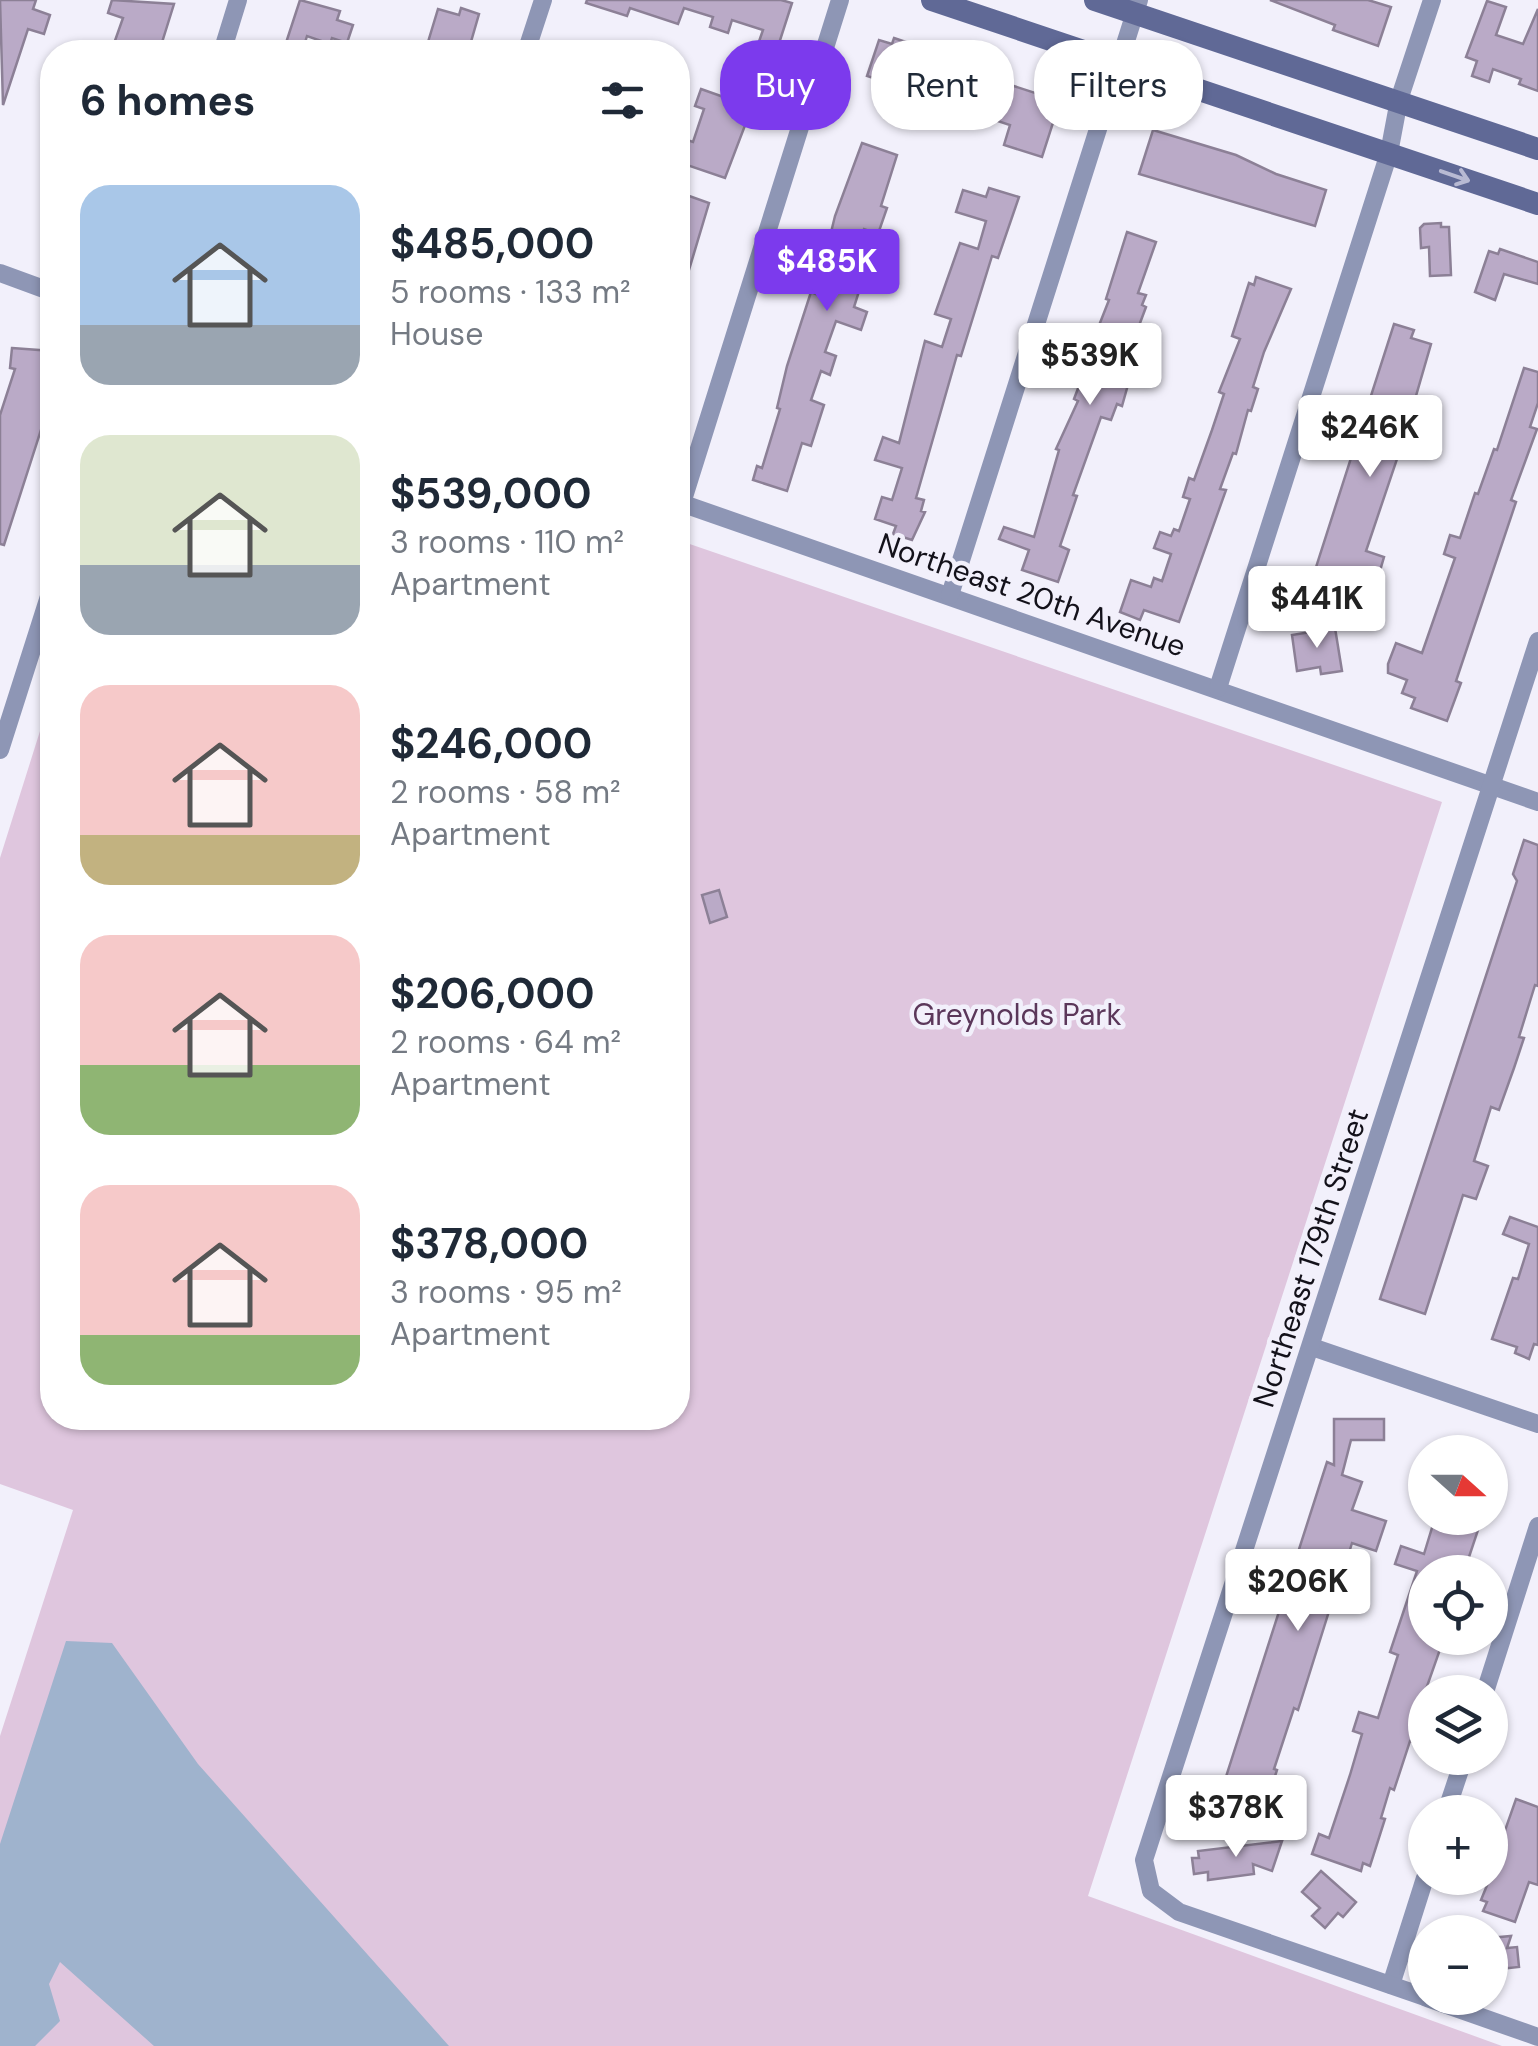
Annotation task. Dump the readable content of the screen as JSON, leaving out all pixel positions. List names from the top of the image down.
{
  "streets": {
    "street": ["Northeast 20th Avenue", "Northeast 179th Street"]
  },
  "crossings": [
    ["Northeast 20th Avenue", "Northeast 179th Street"]
  ],
  "parks": ["Greynolds Park"],
  "north": "right",
  "page": {
    "chip": ["Buy", "Rent", "Filters"],
    "heading": "6 homes",
    "list": [
      {
        "name": "$485,000",
        "note": "5 rooms · 133 m² · House"
      },
      {
        "name": "$539,000",
        "note": "3 rooms · 110 m² · Apartment"
      },
      {
        "name": "$246,000",
        "note": "2 rooms · 58 m² · Apartment"
      },
      {
        "name": "$206,000",
        "note": "2 rooms · 64 m² · Apartment"
      },
      {
        "name": "$378,000",
        "note": "3 rooms · 95 m² · Apartment"
      }
    ],
    "price": [
      "$485K",
      "$539K",
      "$246K",
      "$441K",
      "$206K",
      "$378K"
    ],
    "map_buttons": ["+", "−"]
  }
}
